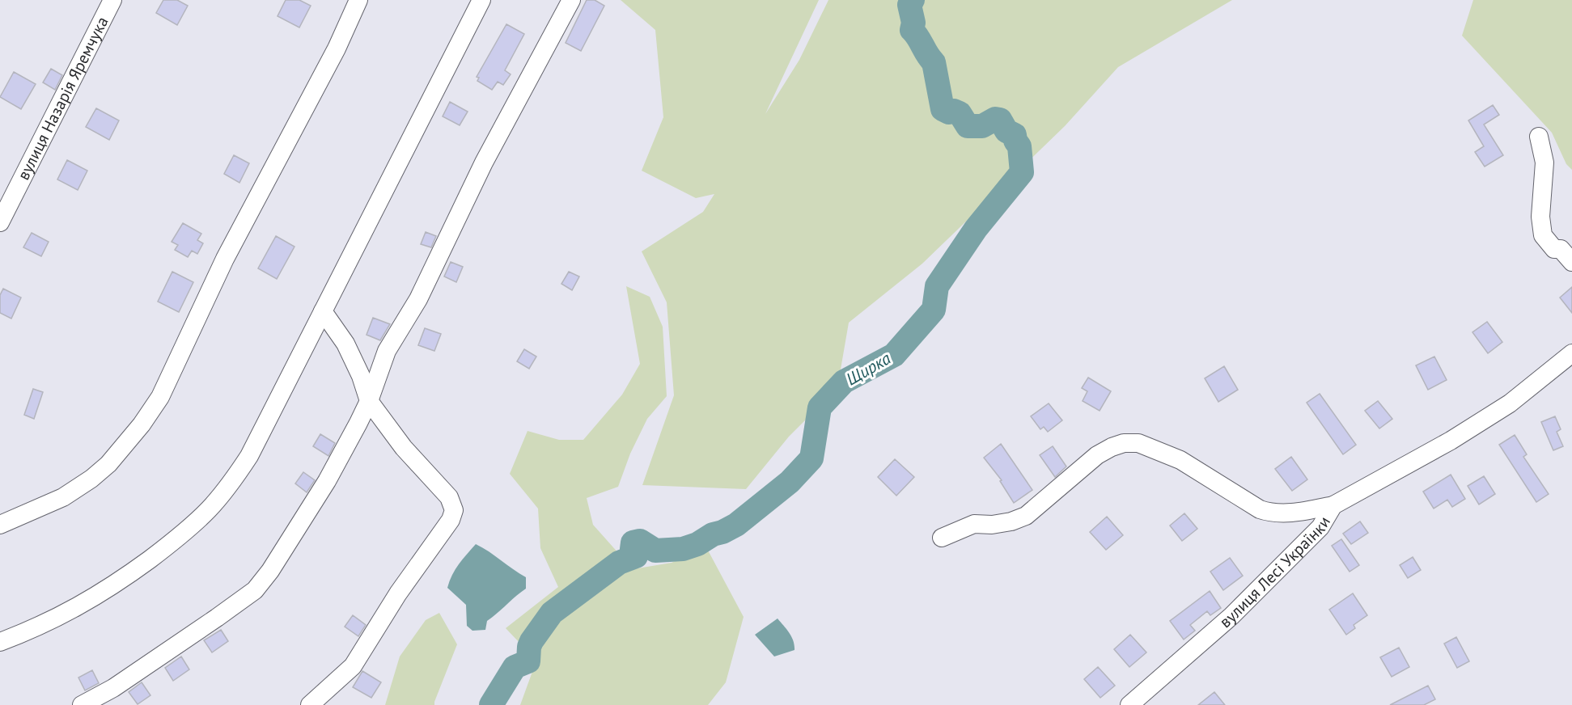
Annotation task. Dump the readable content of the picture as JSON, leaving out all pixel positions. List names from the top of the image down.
{
  "streets": {
    "street": ["вулиця Назарія Яремчука", "вулиця Лесі Українки"]
  },
  "water": ["Щирка"]
}
